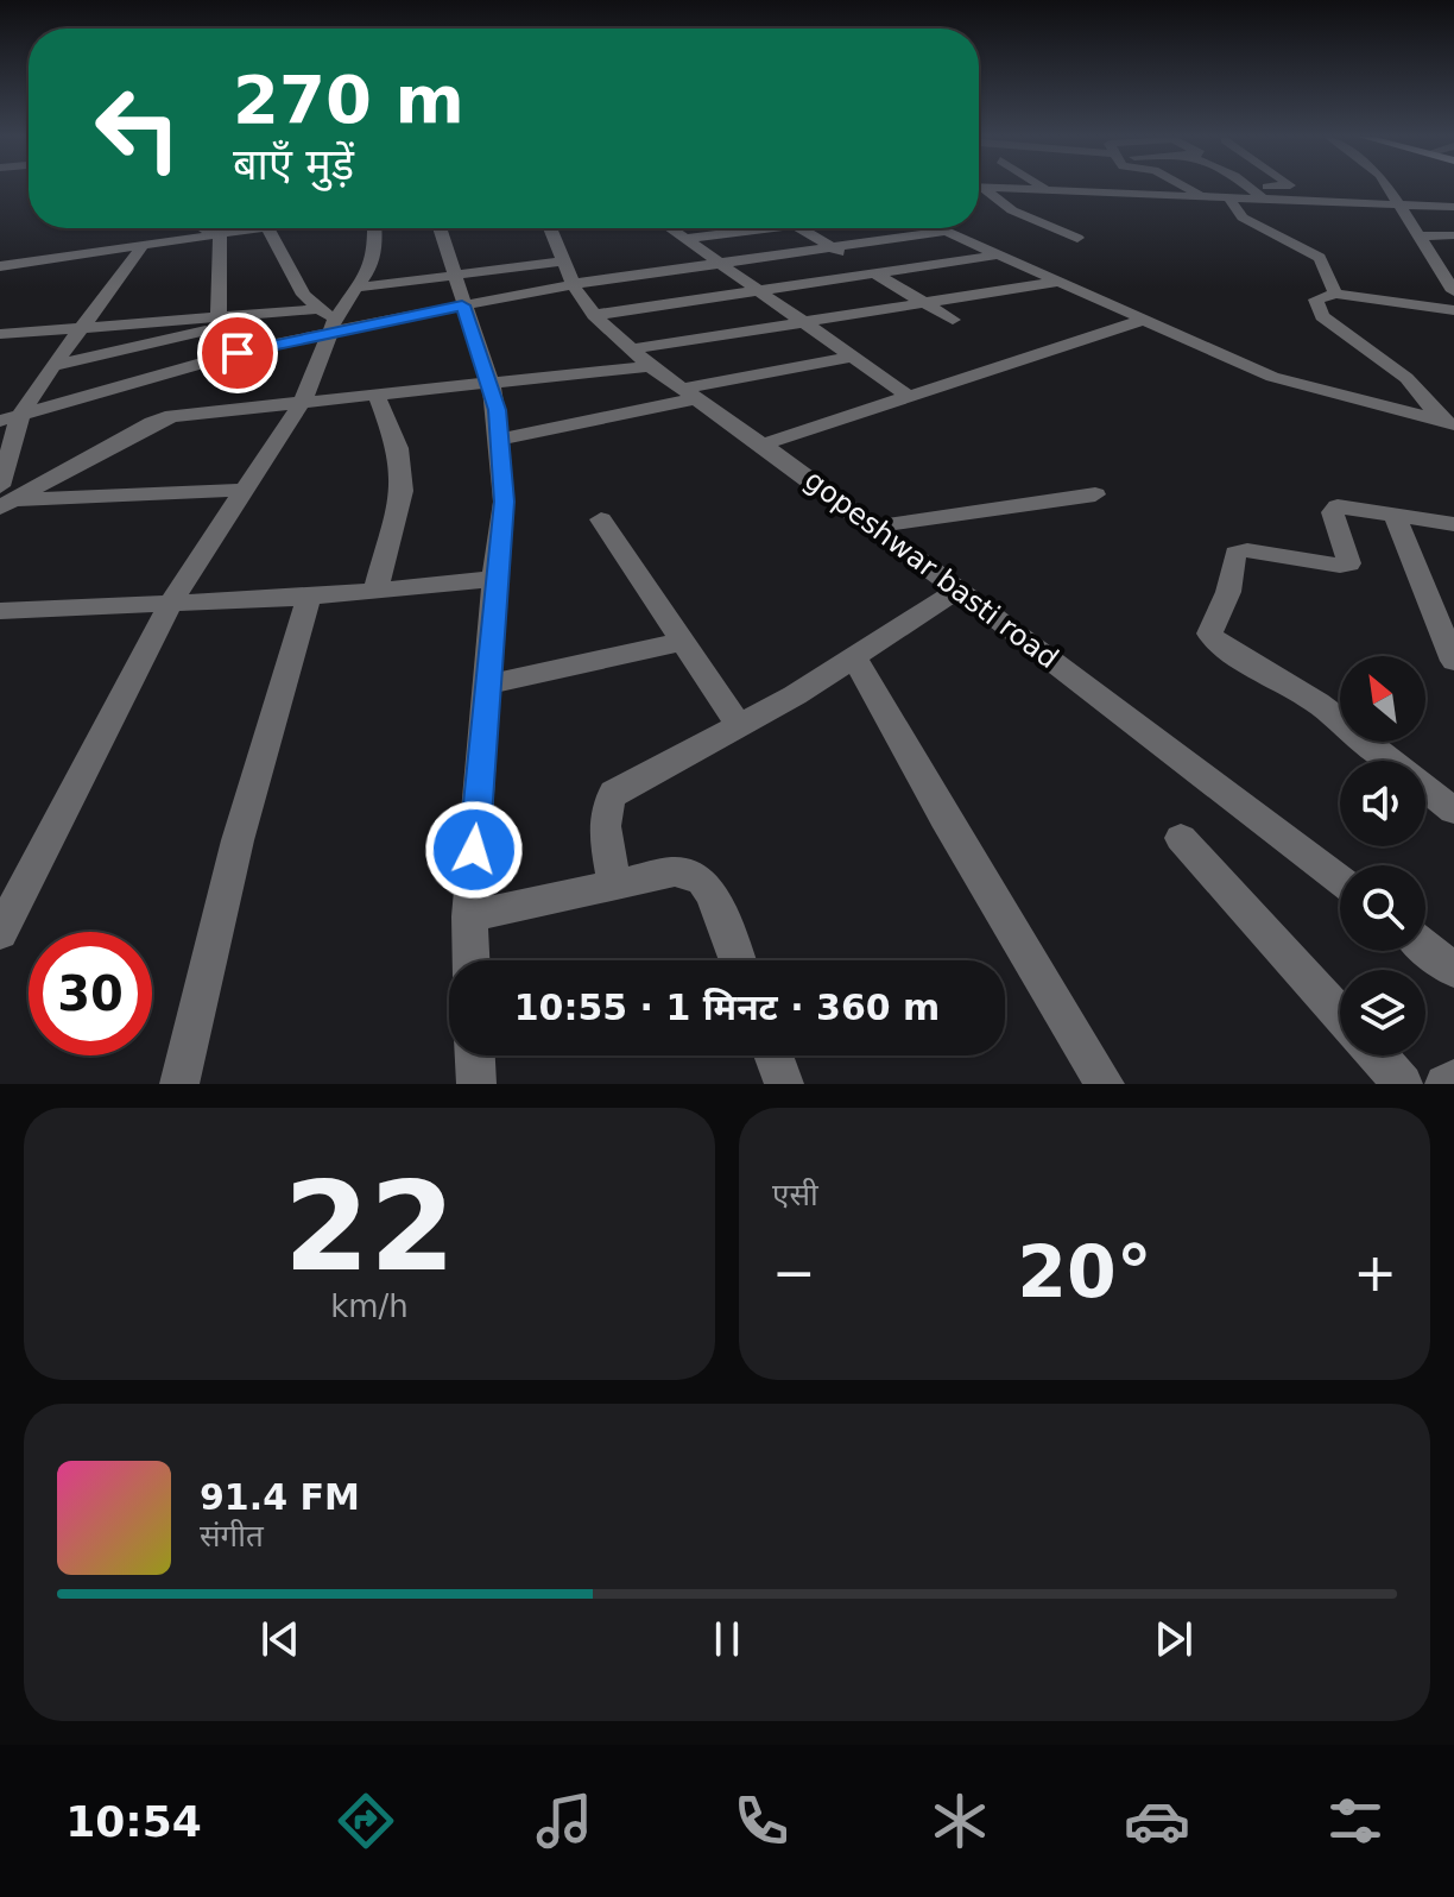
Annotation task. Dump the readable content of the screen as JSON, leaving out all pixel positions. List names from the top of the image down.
{
  "streets": {
    "street": ["gopeshwar basti road"]
  },
  "north": "top left",
  "page": {
    "turn": ["270 m", "बाएँ मुड़ें"],
    "limit": "30",
    "trip": "10:55 · 1 मिनट · 360 m",
    "tile": [
      ["22", "km/h"],
      "एसी"
    ],
    "heat": ["−", "20°", "+"],
    "song": ["91.4 FM", "संगीत"],
    "tabs": "10:54"
  }
}
